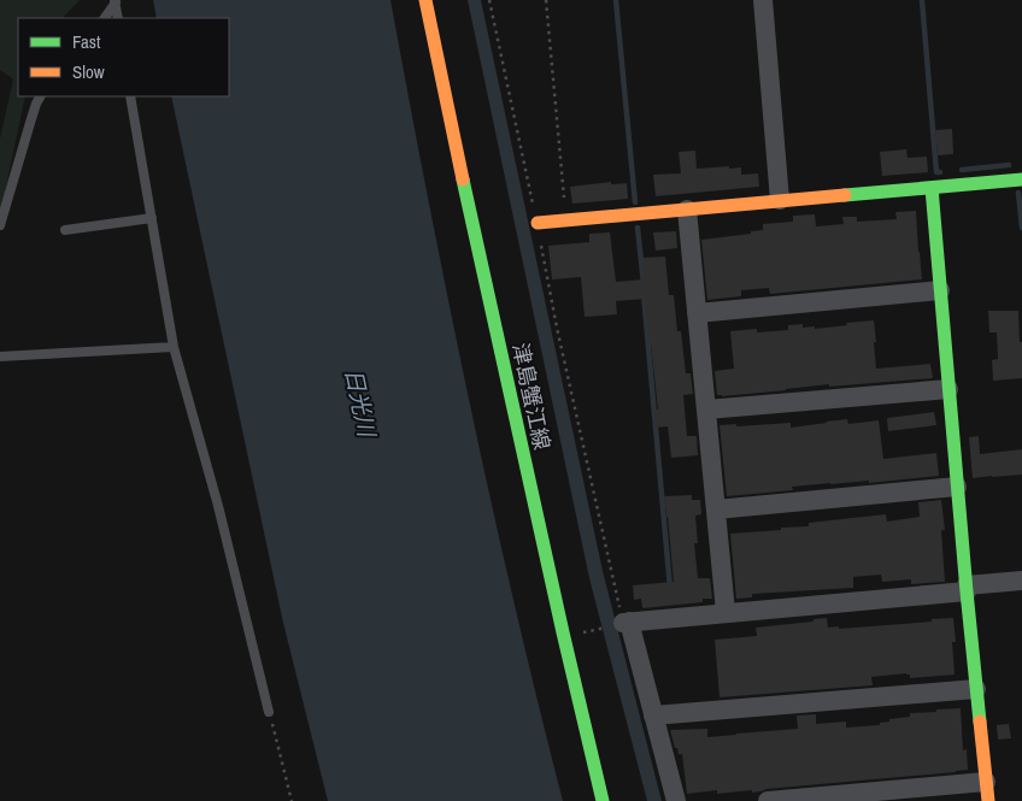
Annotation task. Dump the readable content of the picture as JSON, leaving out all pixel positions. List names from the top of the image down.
{
  "streets": {
    "street": ["津島蟹江線"]
  },
  "water": ["日光川"],
  "legend": ["Fast", "Slow"]
}
